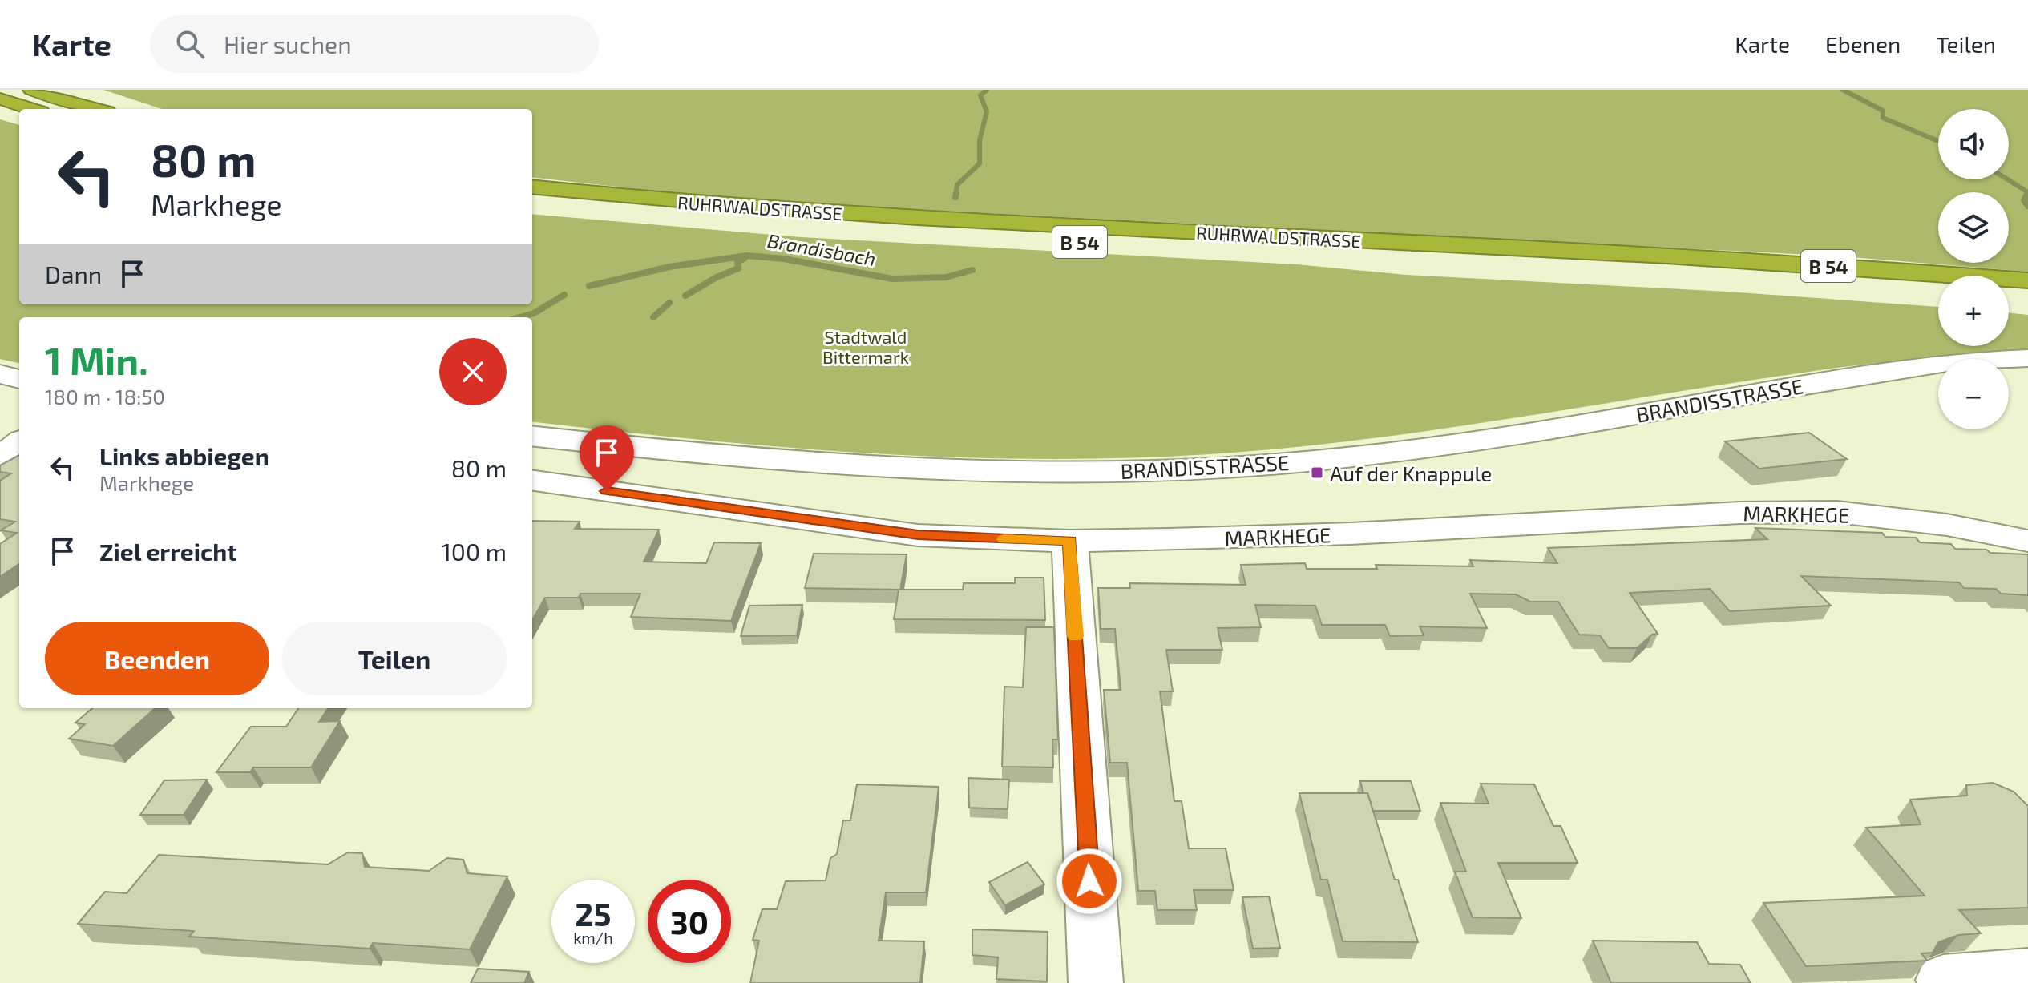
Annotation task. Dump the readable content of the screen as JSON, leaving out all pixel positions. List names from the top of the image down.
{
  "streets": {
    "highway": ["RUHRWALDSTRASSE", "B 54"],
    "street": ["BRANDISSTRASSE", "MARKHEGE"]
  },
  "water": ["Brandisbach"],
  "parks": ["Stadtwald Bittermark"],
  "places": {
    "transit": ["Auf der Knappule"]
  },
  "page": {
    "header": "Karte",
    "search": "Hier suchen",
    "nav": ["Karte", "Ebenen", "Teilen"],
    "map_buttons": ["+", "−"],
    "turn": ["80 m", "Markhege"],
    "then": "Dann",
    "heading": ["1 Min.", "180 m · 18:50"],
    "list": [
      {
        "name": "Links abbiegen",
        "note": "Markhege",
        "value": "80 m"
      },
      {
        "name": "Ziel erreicht",
        "value": "100 m"
      }
    ],
    "buttons": ["Beenden", "Teilen"],
    "speed": "25 km/h",
    "limit": "30"
  }
}
